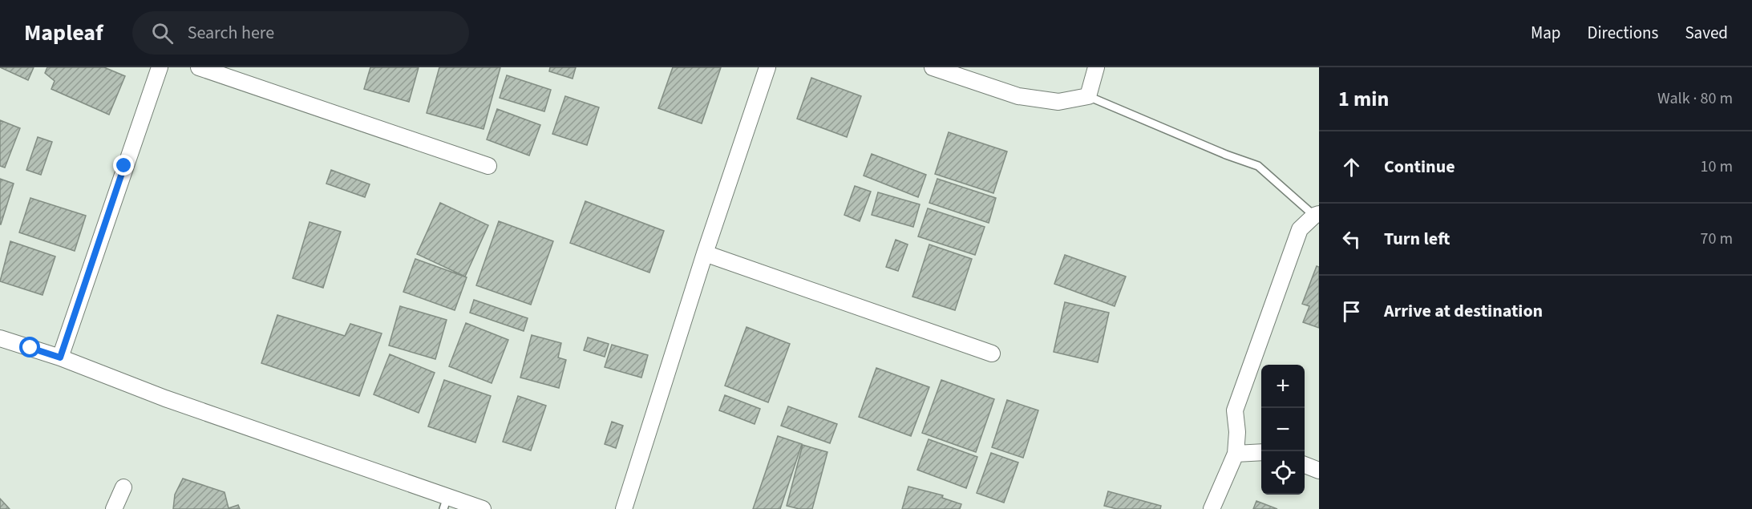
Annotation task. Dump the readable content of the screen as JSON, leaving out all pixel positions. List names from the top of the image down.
{
  "page": {
    "header": "Mapleaf",
    "search": "Search here",
    "nav": ["Map", "Directions", "Saved"],
    "heading": ["1 min", "Walk · 80 m"],
    "list": [
      ["Continue", "10 m"],
      ["Turn left", "70 m"],
      "Arrive at destination"
    ],
    "map_buttons": ["+", "−"]
  }
}
